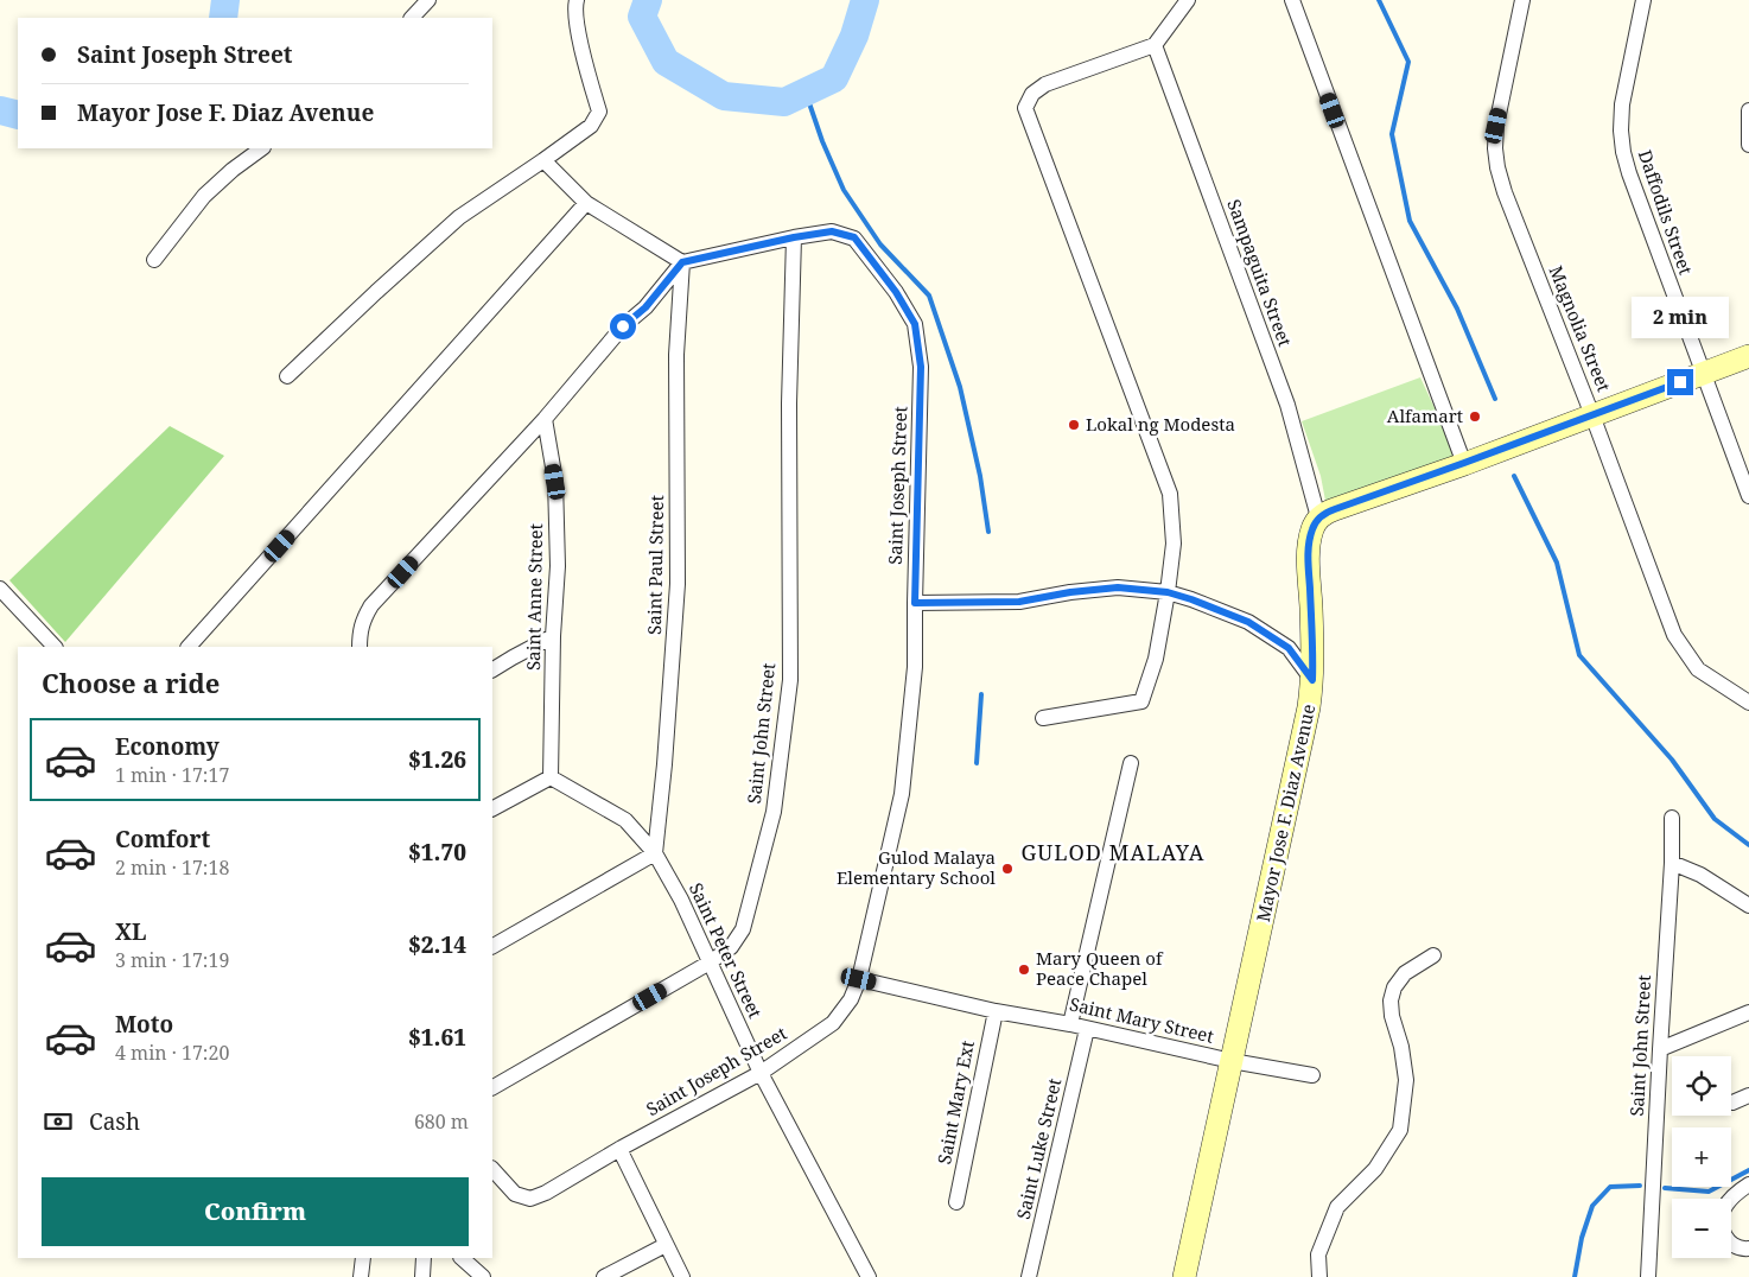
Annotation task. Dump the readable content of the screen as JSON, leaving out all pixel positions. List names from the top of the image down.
{
  "streets": {
    "main road": ["Mayor Jose F. Diaz Avenue"],
    "street": [
      "Daffodils Street",
      "Sampaguita Street",
      "Magnolia Street",
      "Saint Joseph Street",
      "Saint Paul Street",
      "Saint Anne Street",
      "Saint John Street",
      "Saint Peter Street",
      "Saint Mary Street",
      "Saint Mary Ext",
      "Saint Luke Street"
    ]
  },
  "crossings": [
    ["Sampaguita Street", "Mayor Jose F. Diaz Avenue"],
    ["Saint Joseph Street", "Saint Paul Street"],
    ["Saint Joseph Street", "Saint John Street"],
    ["Saint Joseph Street", "Saint Peter Street"],
    ["Saint Joseph Street", "Saint Mary Street"],
    ["Saint Paul Street", "Saint Peter Street"],
    ["Saint Anne Street", "Saint Peter Street"],
    ["Saint John Street", "Saint Peter Street"],
    ["Mayor Jose F. Diaz Avenue", "Saint Mary Street"],
    ["Saint Mary Street", "Saint Mary Ext"],
    ["Saint Mary Street", "Saint Luke Street"]
  ],
  "districts": ["GULOD MALAYA"],
  "places": [
    "Alfamart",
    "Lokal ng Modesta",
    "Gulod Malaya Elementary School",
    "Mary Queen of Peace Chapel"
  ],
  "page": {
    "banner": ["Saint Joseph Street", "Mayor Jose F. Diaz Avenue"],
    "bubble": "2 min",
    "heading": "Choose a ride",
    "list": [
      {
        "name": "Economy",
        "note": "1 min · 17:17",
        "value": "$1.26"
      },
      {
        "name": "Comfort",
        "note": "2 min · 17:18",
        "value": "$1.70"
      },
      {
        "name": "XL",
        "note": "3 min · 17:19",
        "value": "$2.14"
      },
      {
        "name": "Moto",
        "note": "4 min · 17:20",
        "value": "$1.61"
      }
    ],
    "map_buttons": ["+", "−"],
    "pay": ["Cash", "680 m"],
    "buttons": "Confirm"
  }
}
